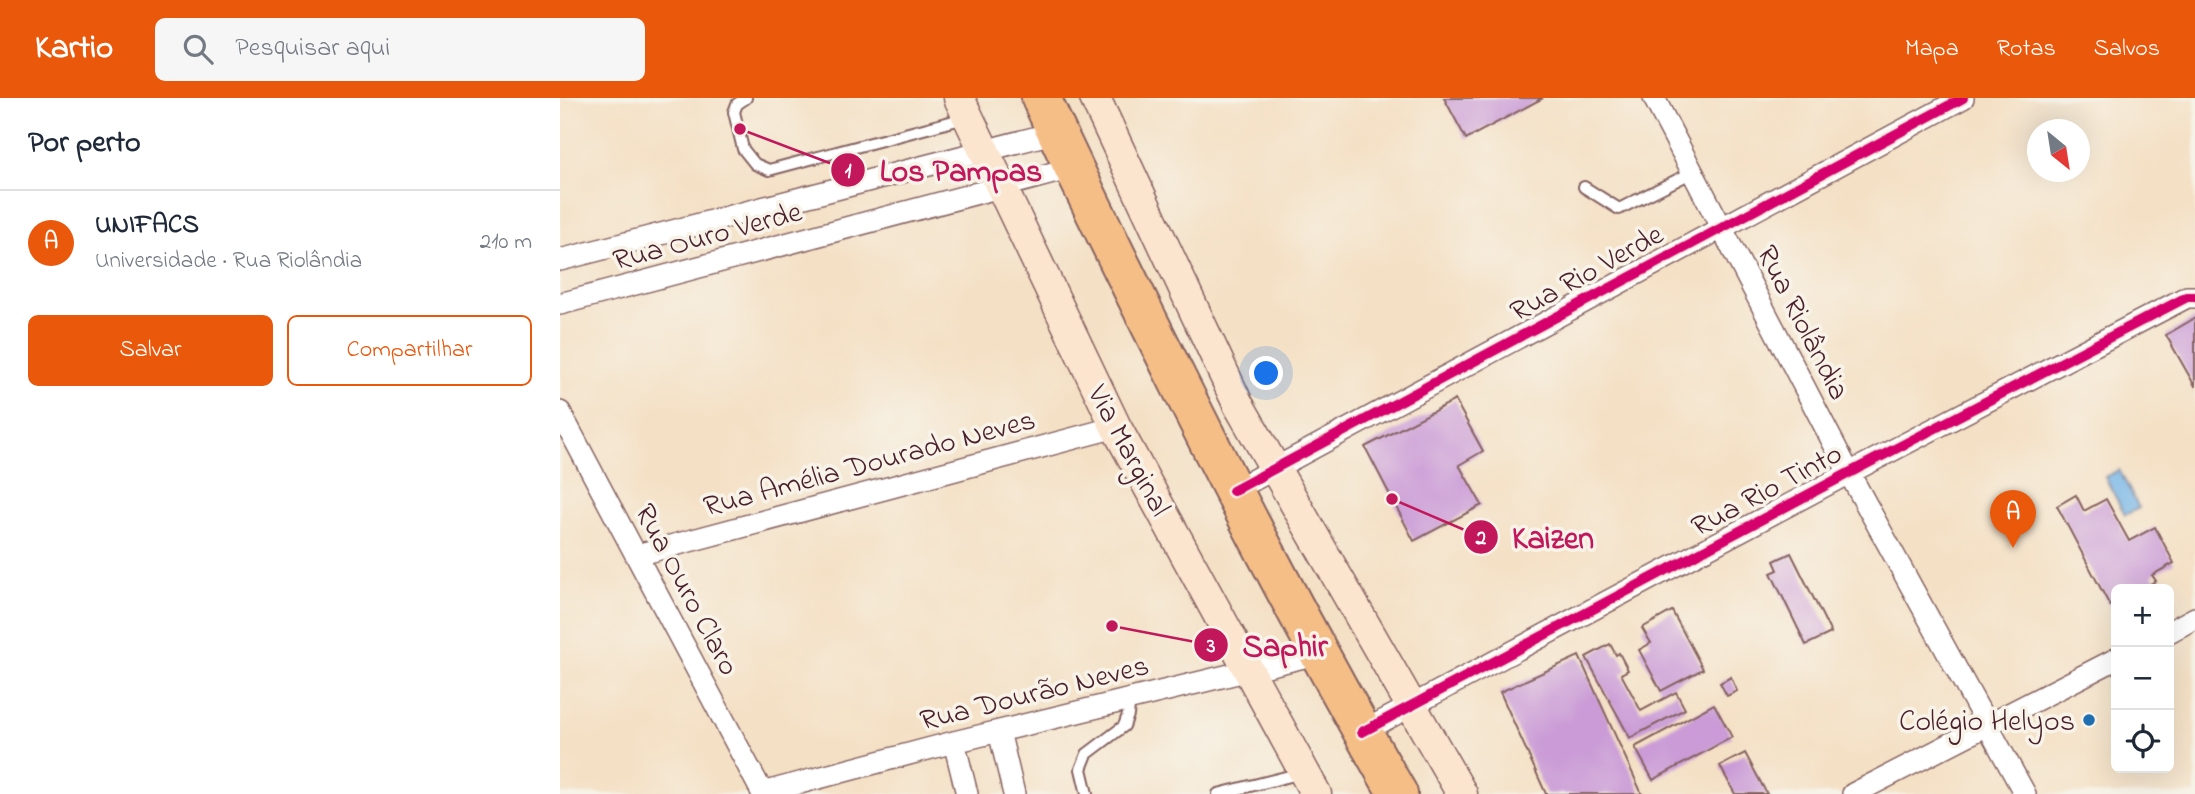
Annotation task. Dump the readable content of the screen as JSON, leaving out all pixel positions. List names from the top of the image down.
{
  "streets": {
    "street": [
      "Rua Ouro Verde",
      "Rua Rio Verde",
      "Rua Riolândia",
      "Via Marginal",
      "Rua Amélia Dourado Neves",
      "Rua Rio Tinto",
      "Rua Ouro Claro",
      "Rua Dourão Neves"
    ]
  },
  "crossings": [
    ["Rua Ouro Verde", "Via Marginal"],
    ["Rua Rio Verde", "Rua Riolândia"],
    ["Rua Riolândia", "Rua Rio Tinto"],
    ["Via Marginal", "Rua Amélia Dourado Neves"],
    ["Via Marginal", "Rua Dourão Neves"],
    ["Rua Amélia Dourado Neves", "Rua Ouro Claro"],
    ["Rua Ouro Claro", "Rua Dourão Neves"]
  ],
  "places": [
    "Los Pampas",
    "Kaizen",
    "Saphir",
    "Colégio Helyos"
  ],
  "north": "bottom right",
  "page": {
    "header": "Kartio",
    "search": "Pesquisar aqui",
    "nav": ["Mapa", "Rotas", "Salvos"],
    "heading": "Por perto",
    "list": [
      {
        "mark": "A",
        "name": "UNIFACS",
        "note": "Universidade · Rua Riolândia",
        "value": "210 m"
      }
    ],
    "buttons": ["Salvar", "Compartilhar"],
    "pins": "A",
    "map_buttons": ["+", "−"]
  }
}
